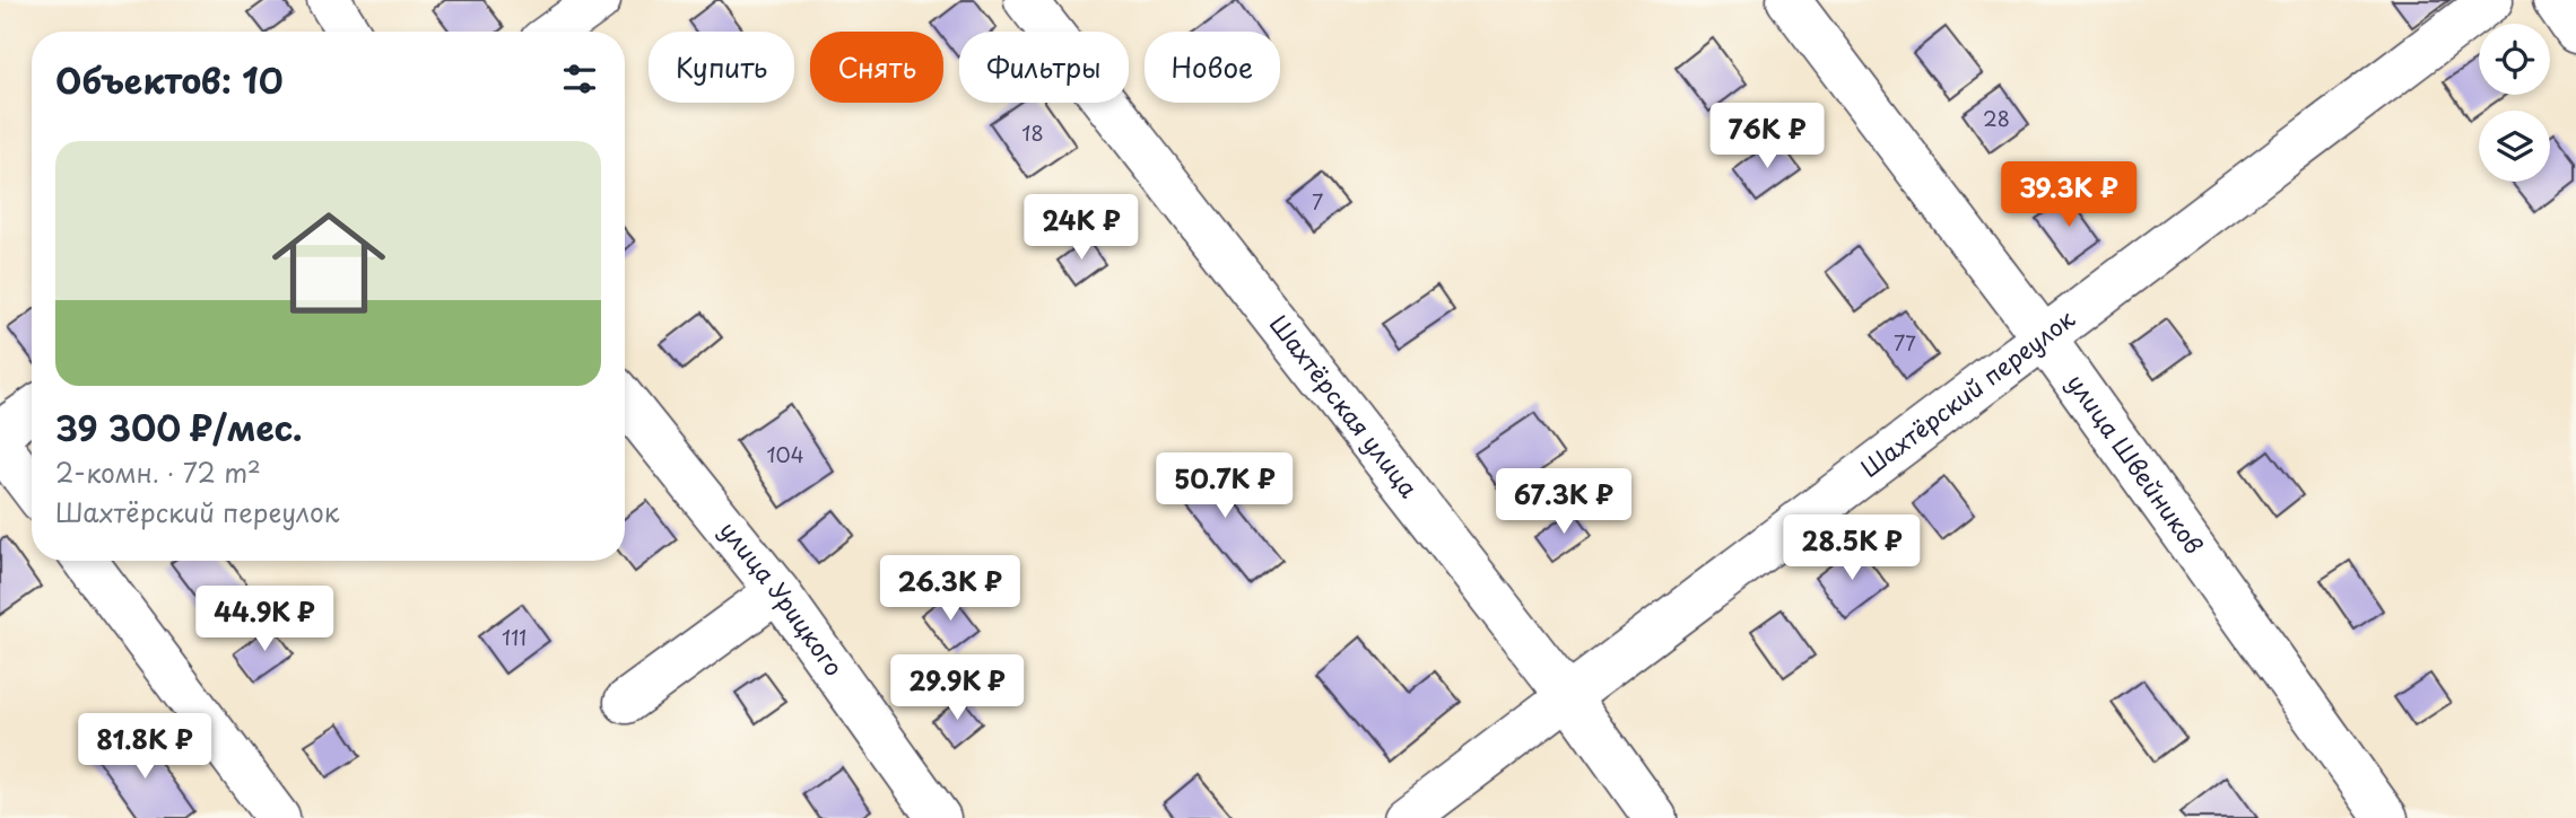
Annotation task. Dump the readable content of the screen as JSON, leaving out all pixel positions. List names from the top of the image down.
{
  "streets": {
    "street": [
      "Шахтёрский переулок",
      "Шахтёрская улица",
      "улица Швейников",
      "улица Урицкого"
    ]
  },
  "crossings": [
    ["Шахтёрский переулок", "Шахтёрская улица"],
    ["Шахтёрский переулок", "улица Швейников"]
  ],
  "house_numbers": [
    "28",
    "18",
    "7",
    "77",
    "104",
    "111"
  ],
  "page": {
    "chip": [
      "Купить",
      "Снять",
      "Фильтры",
      "Новое"
    ],
    "heading": "Объектов: 10",
    "price": [
      "76K ₽",
      "39.3K ₽",
      "24K ₽",
      "50.7K ₽",
      "67.3K ₽",
      "28.5K ₽",
      "26.3K ₽",
      "44.9K ₽",
      "29.9K ₽",
      "81.8K ₽"
    ],
    "list": [
      {
        "name": "39 300 ₽/мес.",
        "note": "2-комн. · 72 m² · Шахтёрский переулок"
      }
    ]
  }
}
